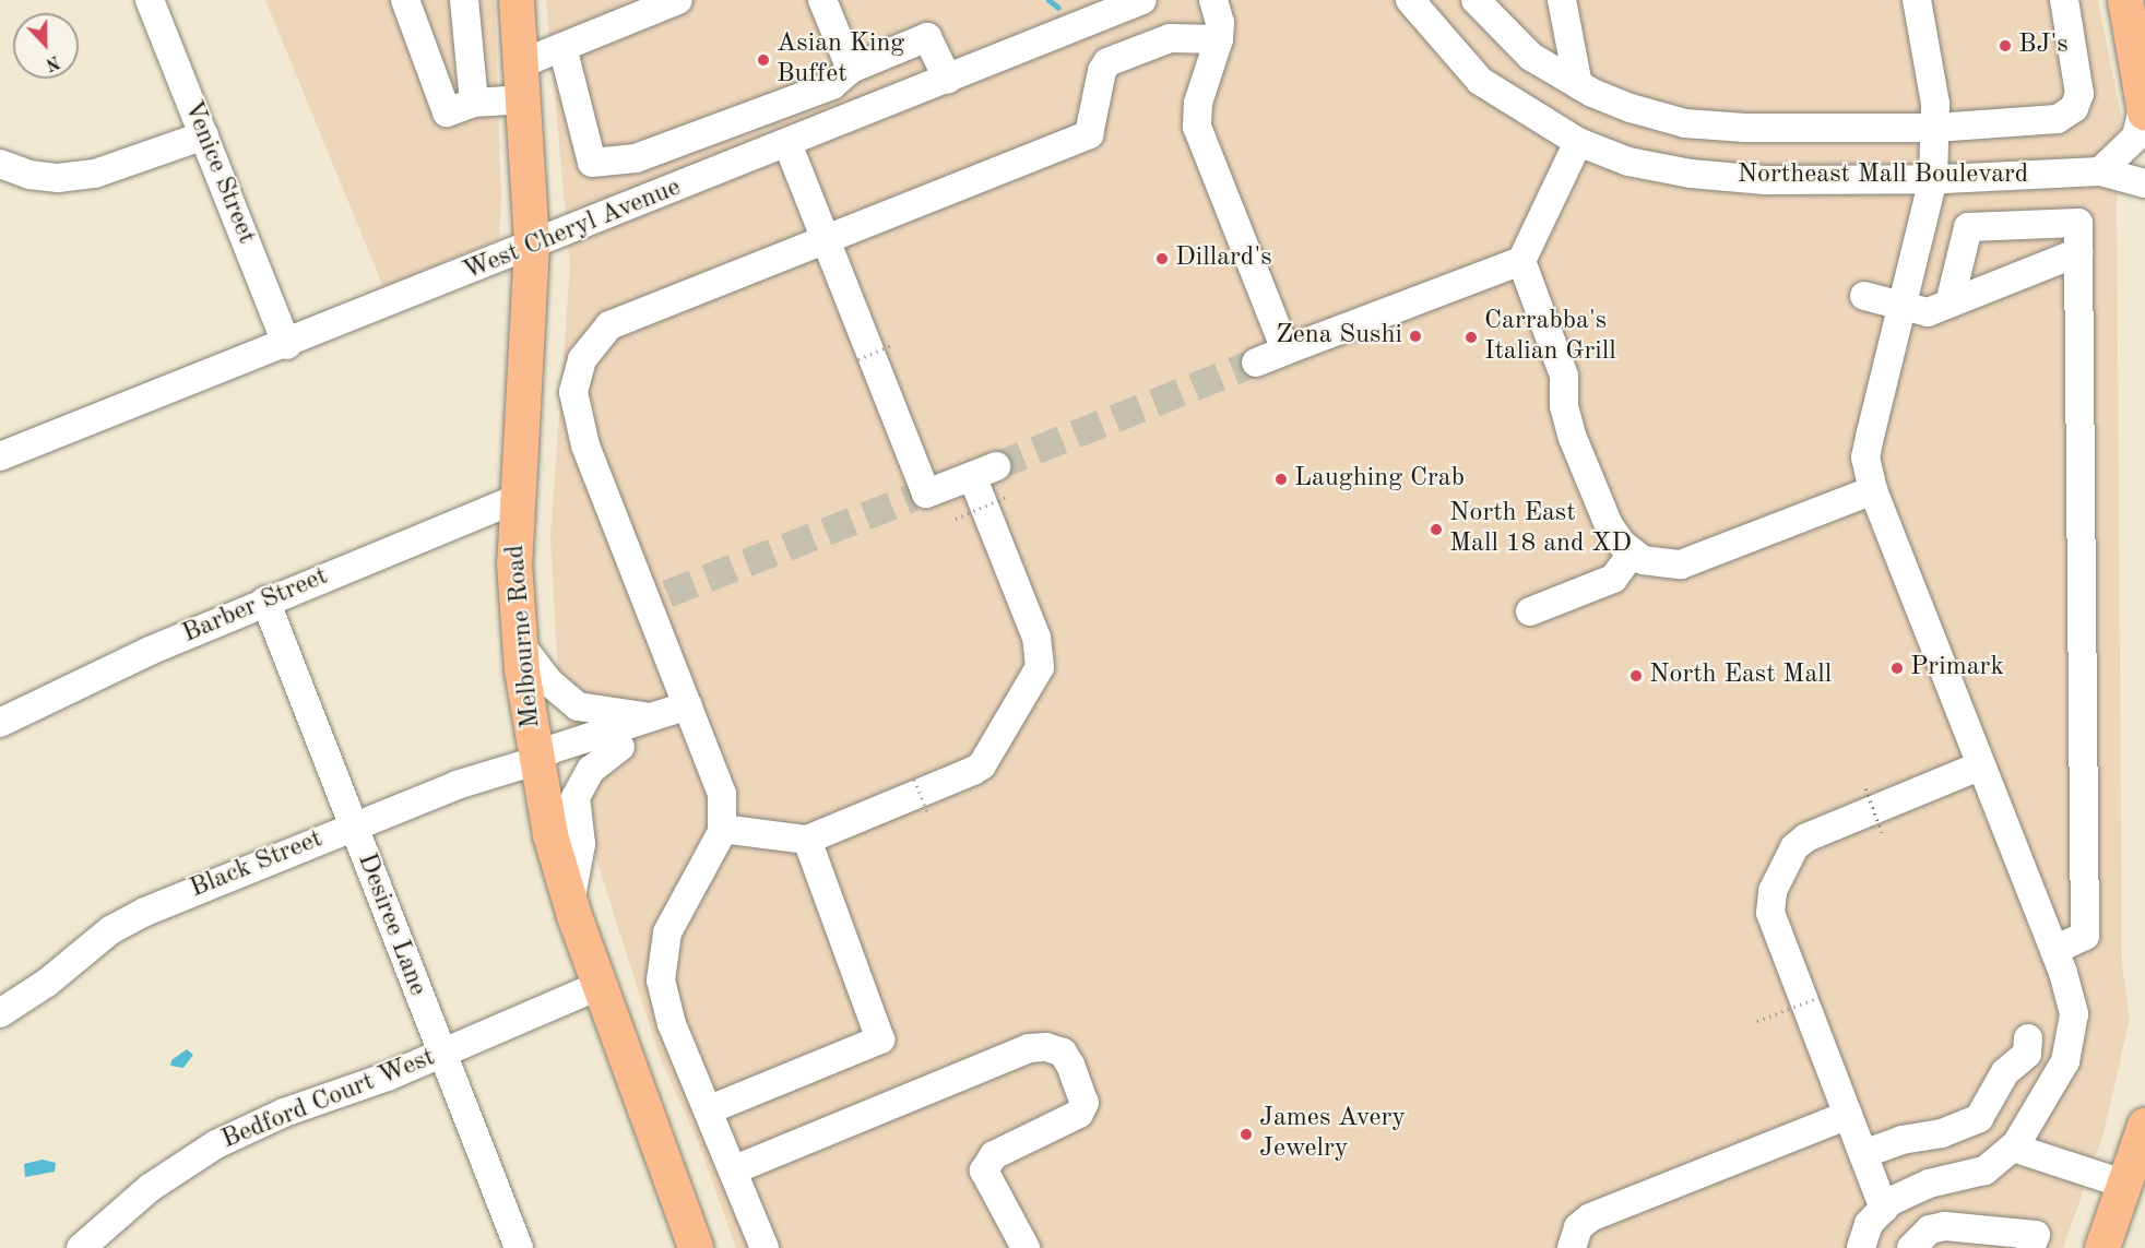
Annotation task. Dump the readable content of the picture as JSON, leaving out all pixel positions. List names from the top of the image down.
{
  "streets": {
    "main road": ["Melbourne Road"],
    "street": [
      "Venice Street",
      "Northeast Mall Boulevard",
      "West Cheryl Avenue",
      "Barber Street",
      "Black Street",
      "Desiree Lane",
      "Bedford Court West"
    ]
  },
  "crossings": [
    ["Venice Street", "West Cheryl Avenue"],
    ["West Cheryl Avenue", "Melbourne Road"],
    ["Barber Street", "Melbourne Road"],
    ["Barber Street", "Desiree Lane"],
    ["Melbourne Road", "Black Street"],
    ["Melbourne Road", "Bedford Court West"],
    ["Black Street", "Desiree Lane"],
    ["Desiree Lane", "Bedford Court West"]
  ],
  "places": [
    "BJ's",
    "Asian King Buffet",
    "Dillard's",
    "Zena Sushi",
    "Carrabba's Italian Grill",
    "Laughing Crab",
    "North East Mall 18 and XD",
    "Primark",
    "North East Mall",
    "James Avery Jewelry"
  ],
  "north": "bottom"
}
